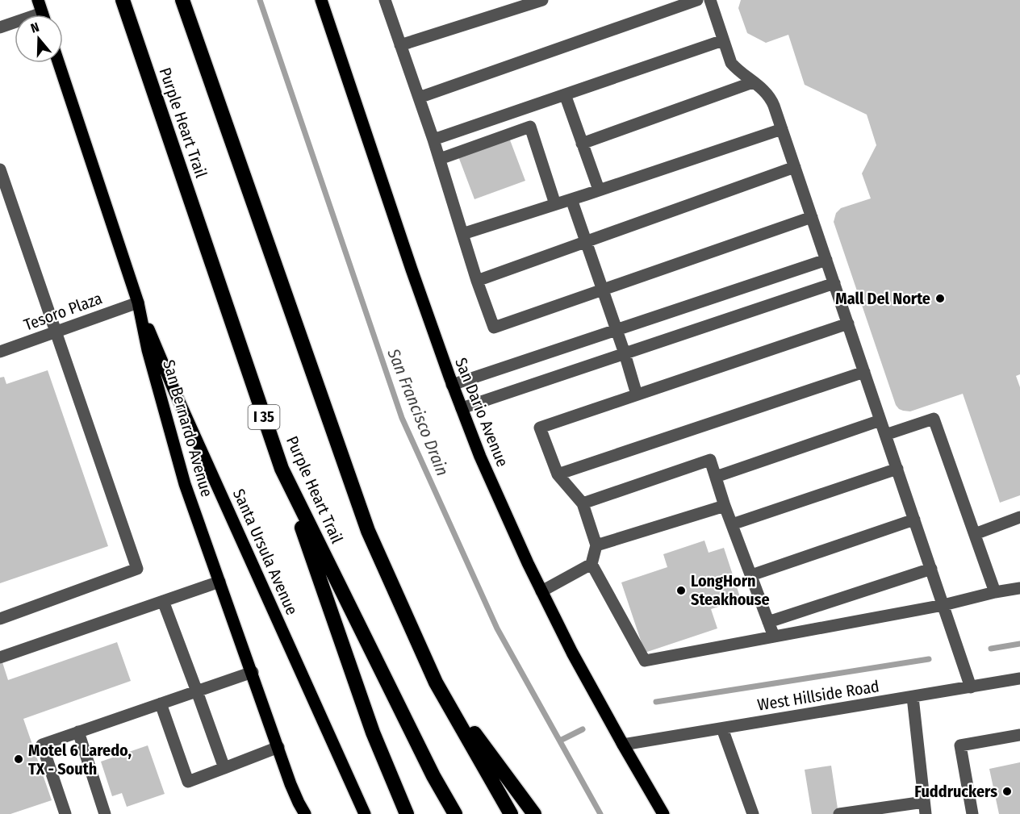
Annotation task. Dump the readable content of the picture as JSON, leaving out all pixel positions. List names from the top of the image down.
{
  "streets": {
    "highway": ["Purple Heart Trail", "I 35"],
    "main road": ["San Dario Avenue", "San Bernardo Avenue", "Santa Ursula Avenue"],
    "street": ["Tesoro Plaza", "West Hillside Road"]
  },
  "crossings": [
    ["Tesoro Plaza", "San Bernardo Avenue"],
    ["Tesoro Plaza", "Santa Ursula Avenue"],
    ["San Dario Avenue", "West Hillside Road"],
    ["San Bernardo Avenue", "Santa Ursula Avenue"]
  ],
  "water": ["San Francisco Drain"],
  "places": [
    "Mall Del Norte",
    "LongHorn Steakhouse",
    "Motel 6 Laredo, TX - South",
    "Fuddruckers"
  ],
  "north": "top"
}
